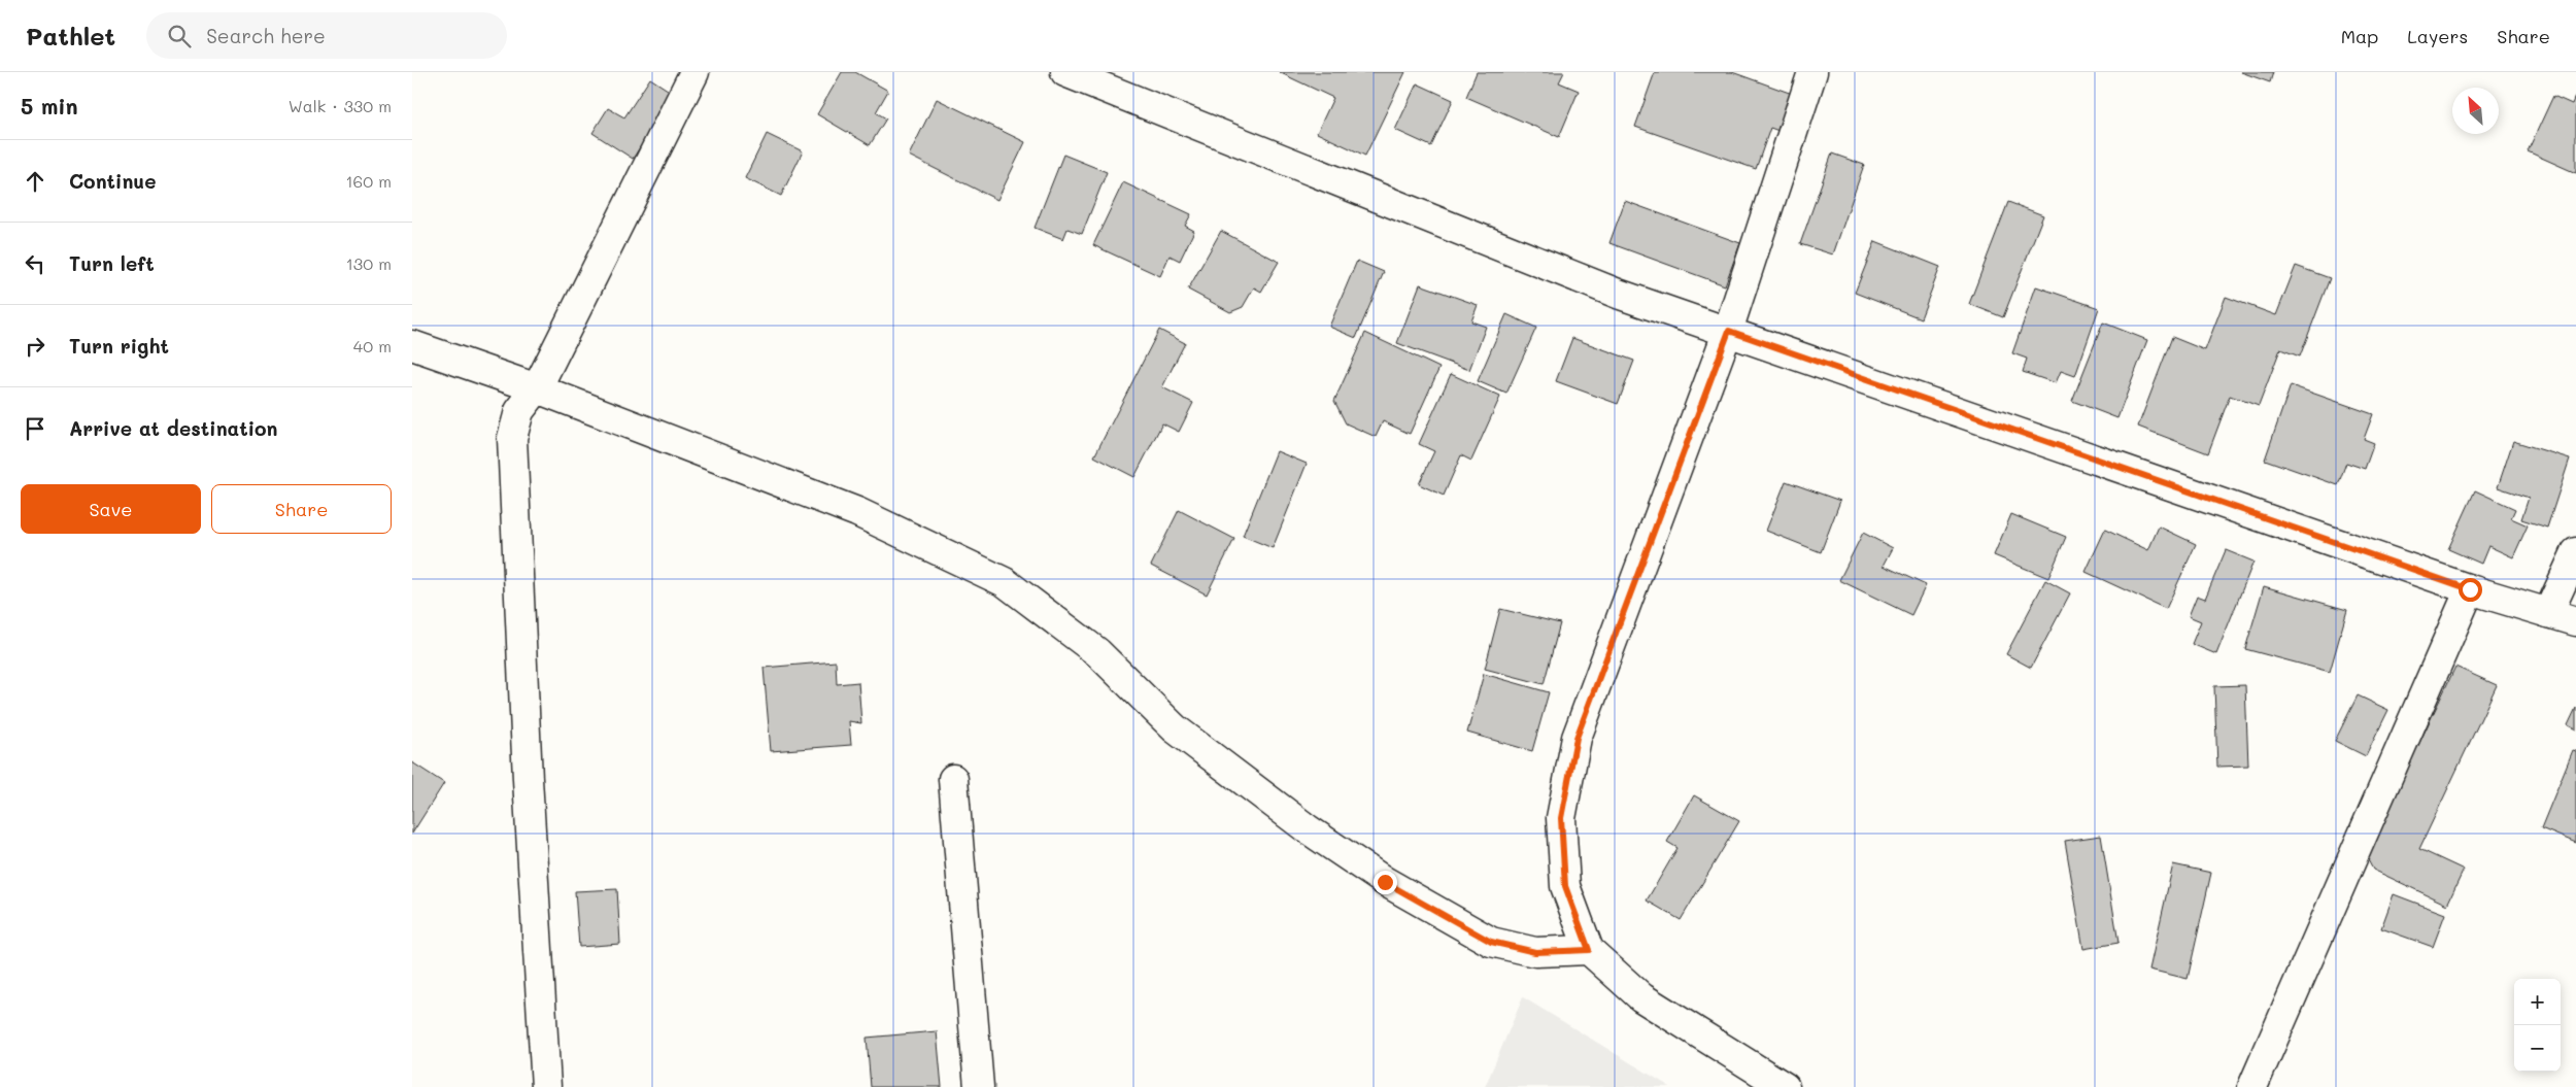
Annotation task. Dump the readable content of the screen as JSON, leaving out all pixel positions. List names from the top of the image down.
{
  "north": "top left",
  "page": {
    "header": "Pathlet",
    "search": "Search here",
    "nav": ["Map", "Layers", "Share"],
    "heading": ["5 min", "Walk · 330 m"],
    "list": [
      ["Continue", "160 m"],
      ["Turn left", "130 m"],
      ["Turn right", "40 m"],
      "Arrive at destination"
    ],
    "buttons": ["Save", "Share"],
    "map_buttons": ["+", "−"]
  }
}
